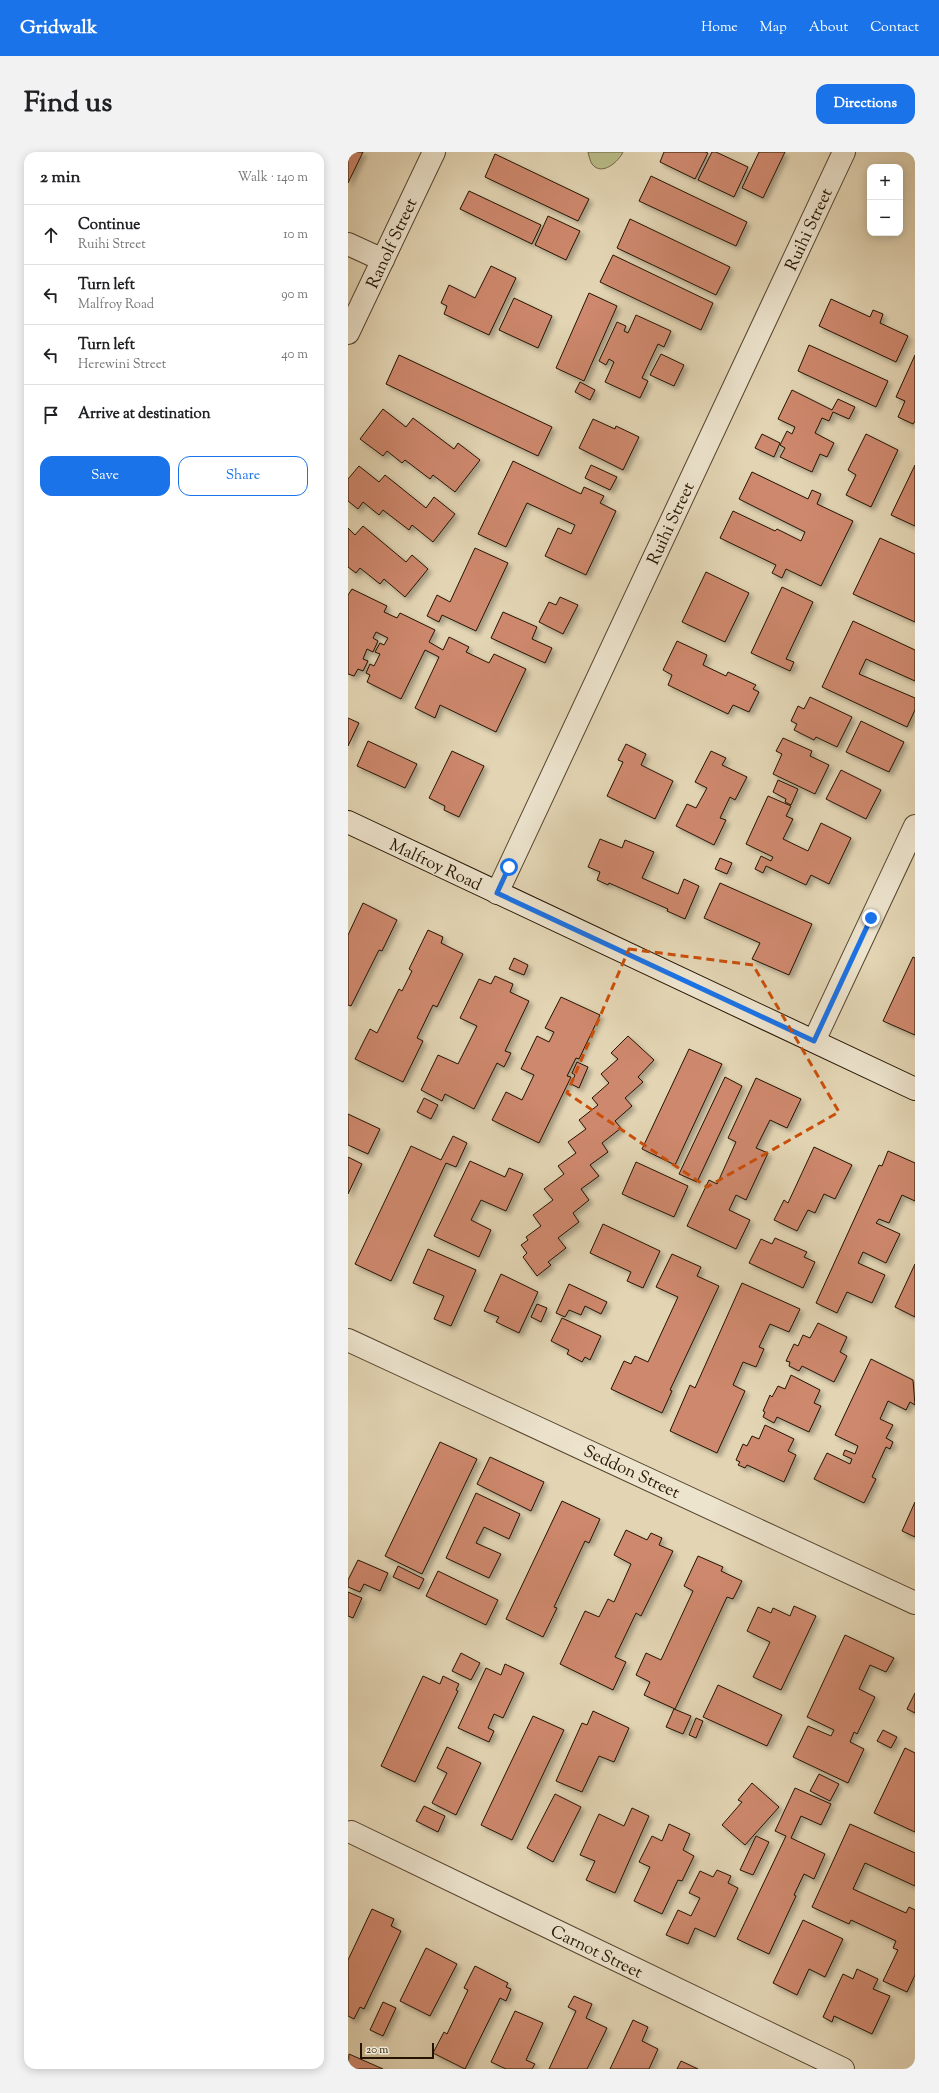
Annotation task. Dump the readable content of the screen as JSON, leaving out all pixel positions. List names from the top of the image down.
{
  "streets": {
    "street": [
      "Ruihi Street",
      "Ranolf Street",
      "Malfroy Road",
      "Seddon Street",
      "Carnot Street"
    ]
  },
  "crossings": [
    ["Ruihi Street", "Malfroy Road"]
  ],
  "scale_bar": "20 m",
  "page": {
    "header": "Gridwalk",
    "nav": [
      "Home",
      "Map",
      "About",
      "Contact"
    ],
    "title": "Find us",
    "buttons": [
      "Directions",
      ["Save", "Share"]
    ],
    "heading": ["2 min", "Walk · 140 m"],
    "map_buttons": ["+", "−"],
    "list": [
      ["Continue", "Ruihi Street", "10 m"],
      ["Turn left", "Malfroy Road", "90 m"],
      ["Turn left", "Herewini Street", "40 m"],
      "Arrive at destination"
    ],
    "scale": "20 m"
  }
}
